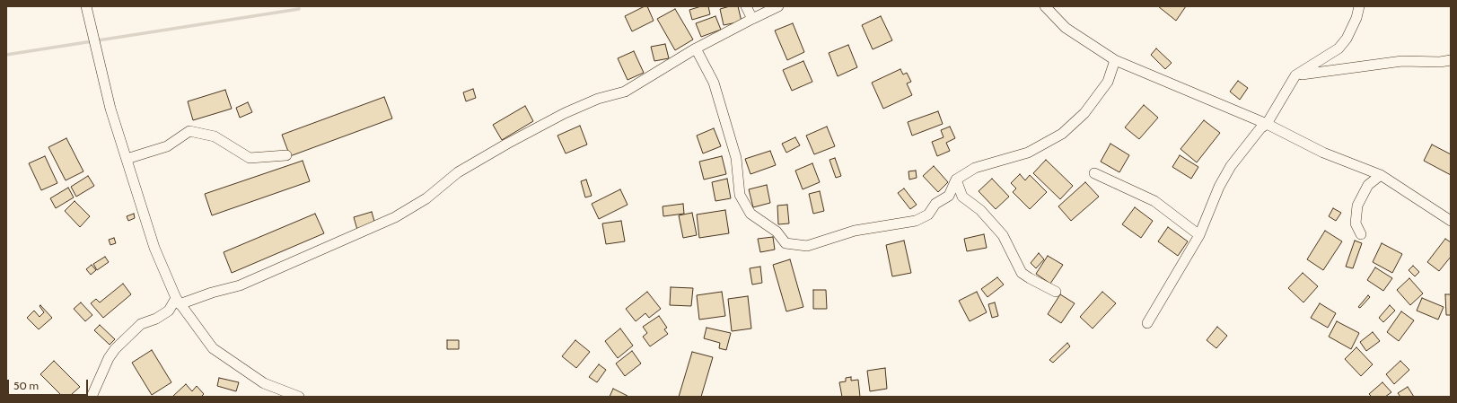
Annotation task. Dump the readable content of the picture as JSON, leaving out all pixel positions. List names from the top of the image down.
{
  "scale_bar": "50 m"
}
